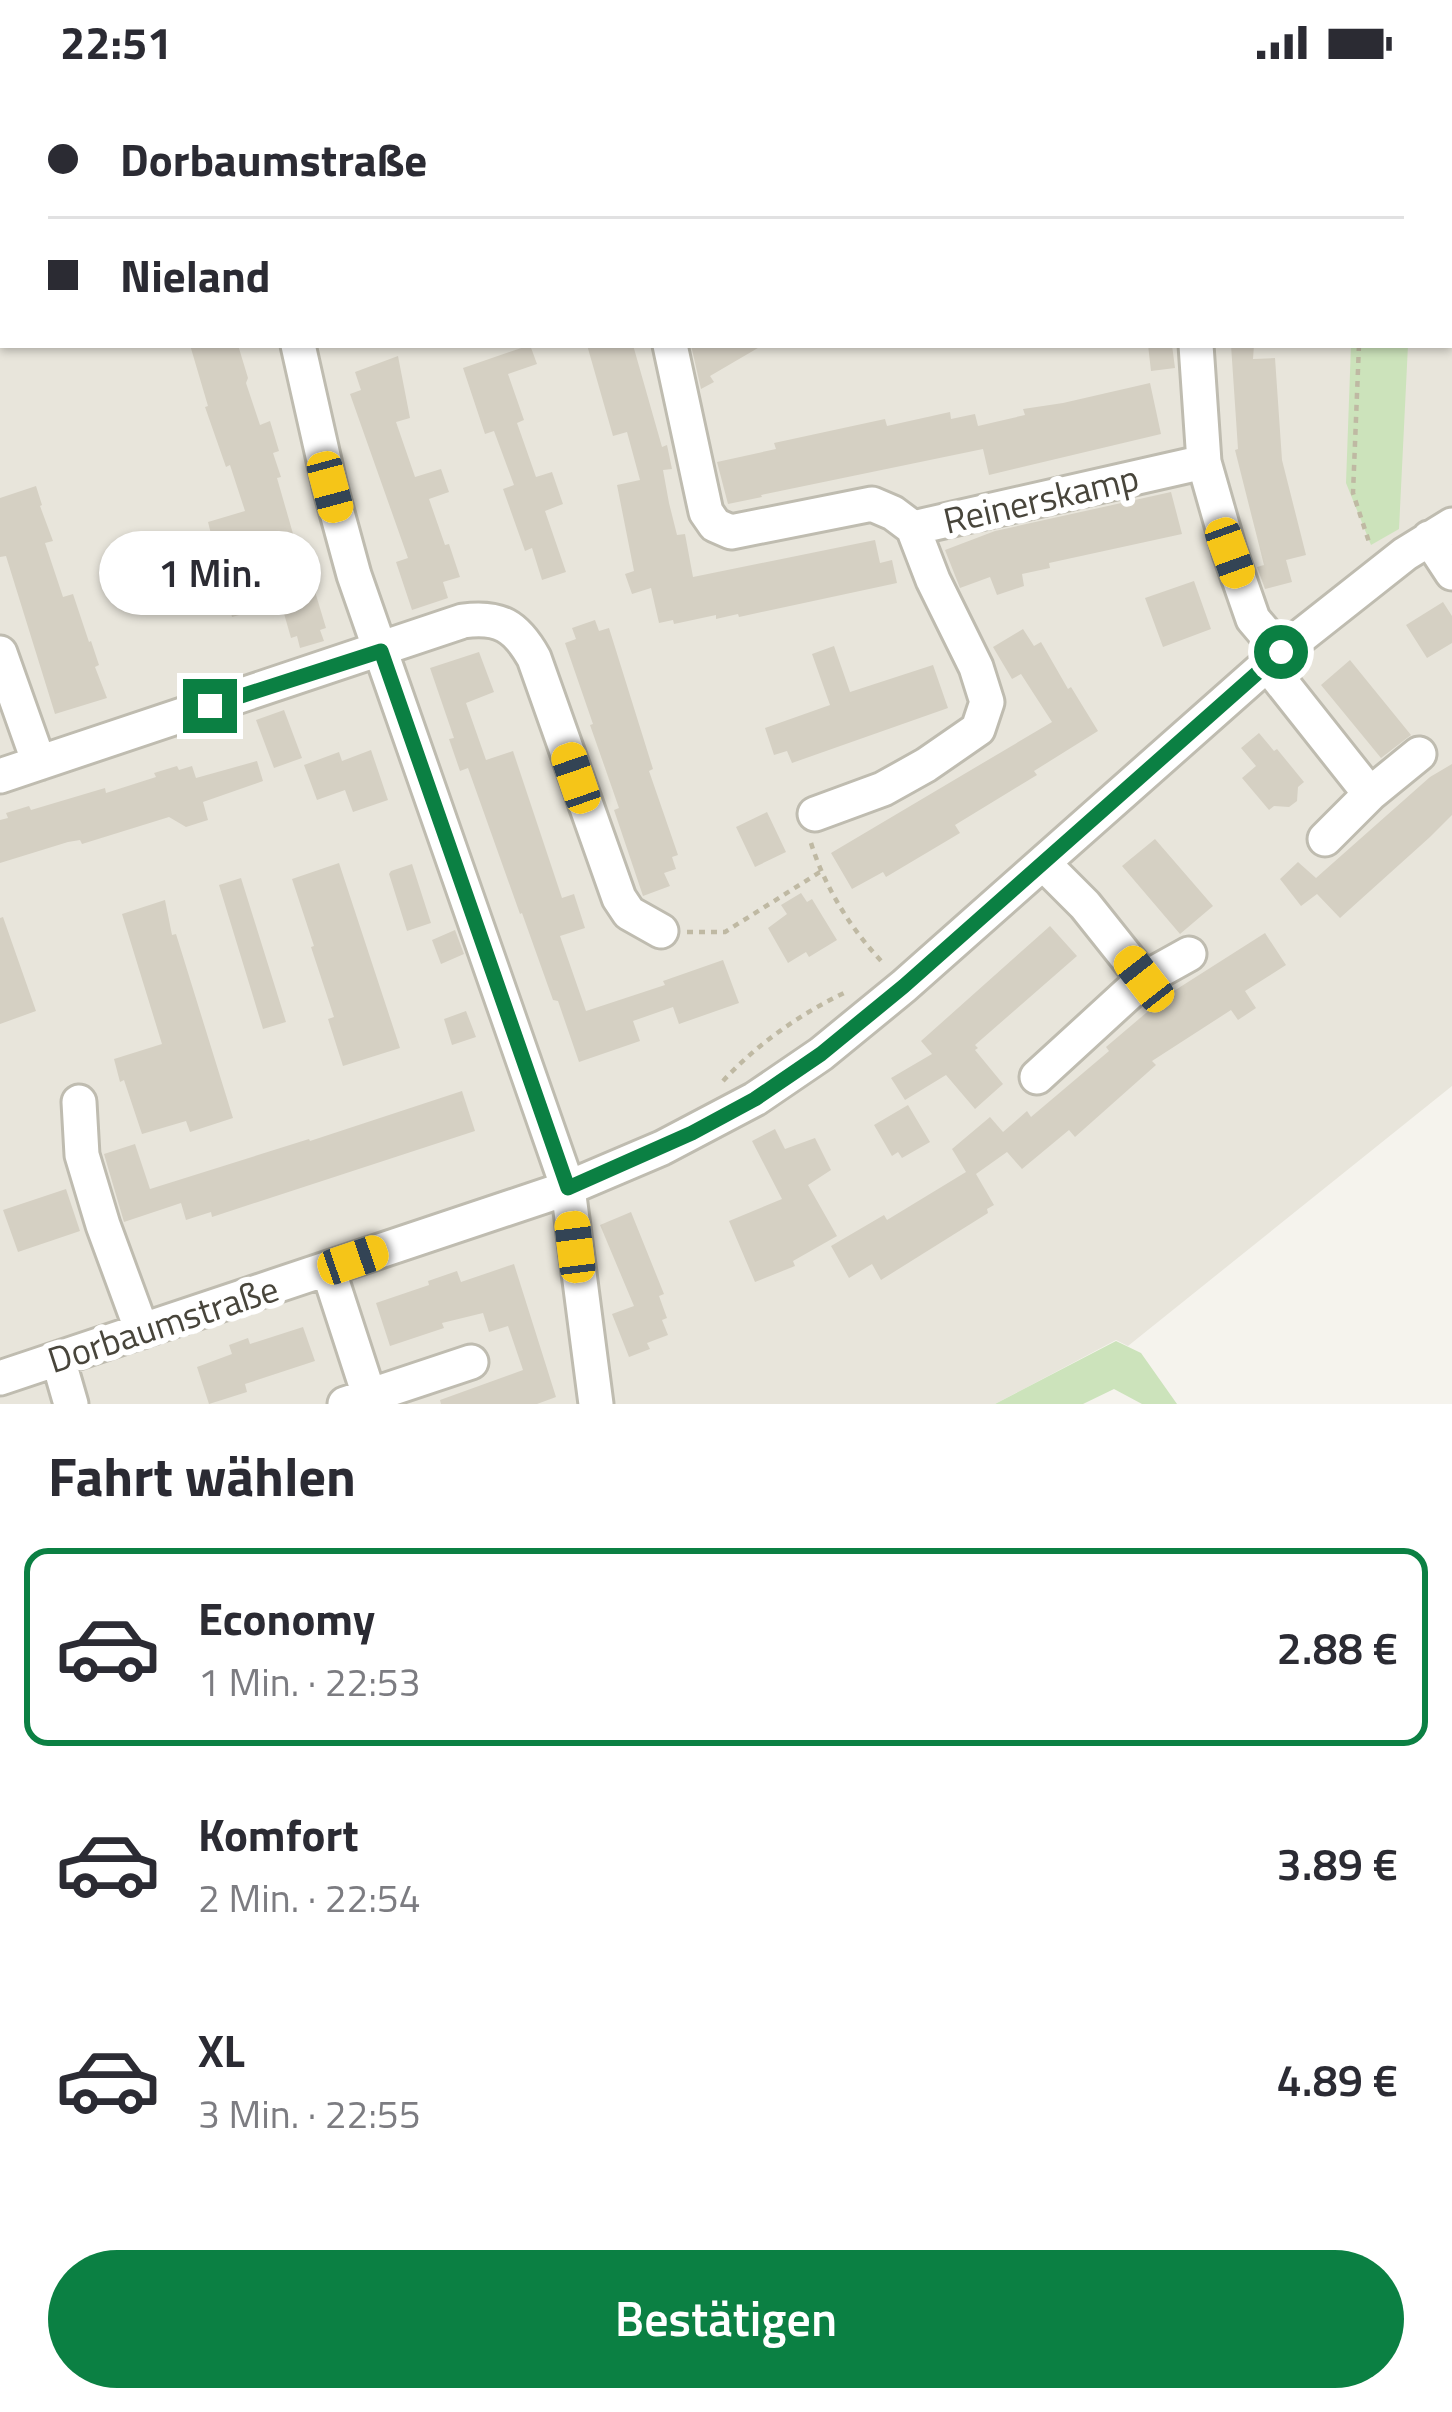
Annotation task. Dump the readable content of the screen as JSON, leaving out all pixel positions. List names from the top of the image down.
{
  "streets": {
    "street": ["Reinerskamp", "Dorbaumstraße"]
  },
  "page": {
    "status": "22:51",
    "banner": ["Dorbaumstraße", "Nieland"],
    "bubble": "1 Min.",
    "heading": "Fahrt wählen",
    "list": [
      {
        "name": "Economy",
        "note": "1 Min. · 22:53",
        "value": "2.88 €"
      },
      {
        "name": "Komfort",
        "note": "2 Min. · 22:54",
        "value": "3.89 €"
      },
      {
        "name": "XL",
        "note": "3 Min. · 22:55",
        "value": "4.89 €"
      }
    ],
    "buttons": "Bestätigen"
  }
}
